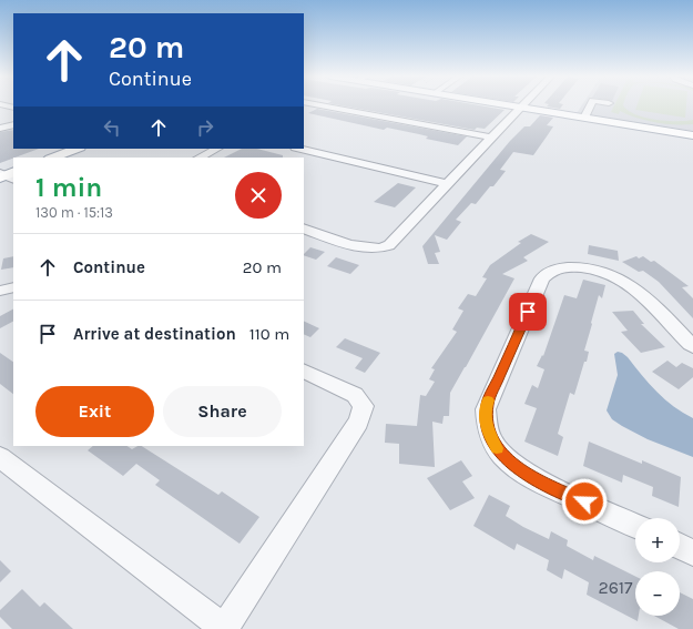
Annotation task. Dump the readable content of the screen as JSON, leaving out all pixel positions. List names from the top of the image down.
{
  "house_numbers": ["2617"],
  "page": {
    "turn": ["20 m", "Continue"],
    "heading": ["1 min", "130 m · 15:13"],
    "list": [
      {
        "name": "Continue",
        "value": "20 m"
      },
      {
        "name": "Arrive at destination",
        "value": "110 m"
      }
    ],
    "buttons": ["Exit", "Share"],
    "map_buttons": ["+", "−"]
  }
}
